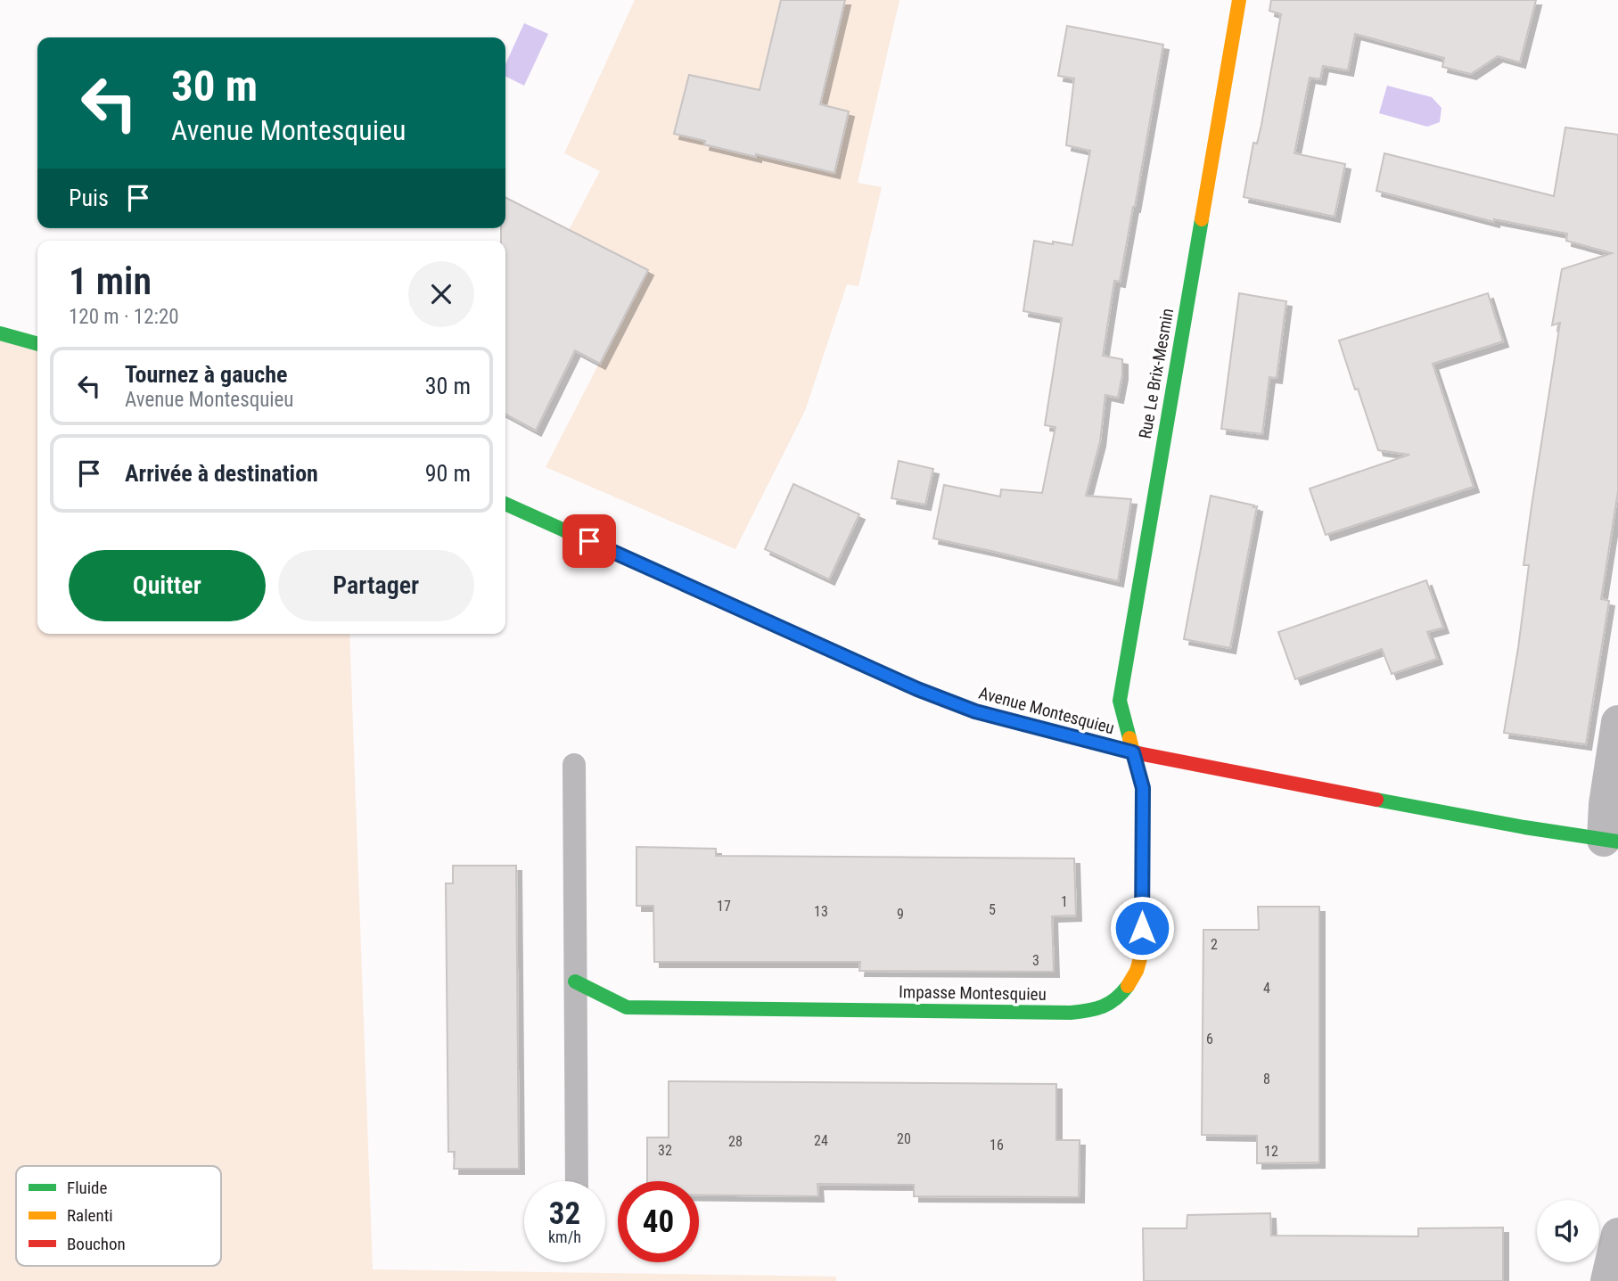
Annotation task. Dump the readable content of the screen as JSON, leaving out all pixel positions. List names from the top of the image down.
{
  "streets": {
    "street": ["Rue Le Brix-Mesmin", "Avenue Montesquieu", "Impasse Montesquieu"]
  },
  "crossings": [
    ["Rue Le Brix-Mesmin", "Avenue Montesquieu"],
    ["Rue Le Brix-Mesmin", "Impasse Montesquieu"],
    ["Avenue Montesquieu", "Impasse Montesquieu"]
  ],
  "house_numbers": [
    "1",
    "17",
    "5",
    "13",
    "9",
    "2",
    "3",
    "4",
    "6",
    "8",
    "20",
    "24",
    "28",
    "16",
    "32",
    "12"
  ],
  "legend": ["Fluide", "Ralenti", "Bouchon"],
  "page": {
    "turn": ["30 m", "Avenue Montesquieu"],
    "then": "Puis",
    "heading": ["1 min", "120 m · 12:20"],
    "list": [
      {
        "name": "Tournez à gauche",
        "note": "Avenue Montesquieu",
        "value": "30 m"
      },
      {
        "name": "Arrivée à destination",
        "value": "90 m"
      }
    ],
    "buttons": ["Quitter", "Partager"],
    "speed": "32 km/h",
    "limit": "40"
  }
}
